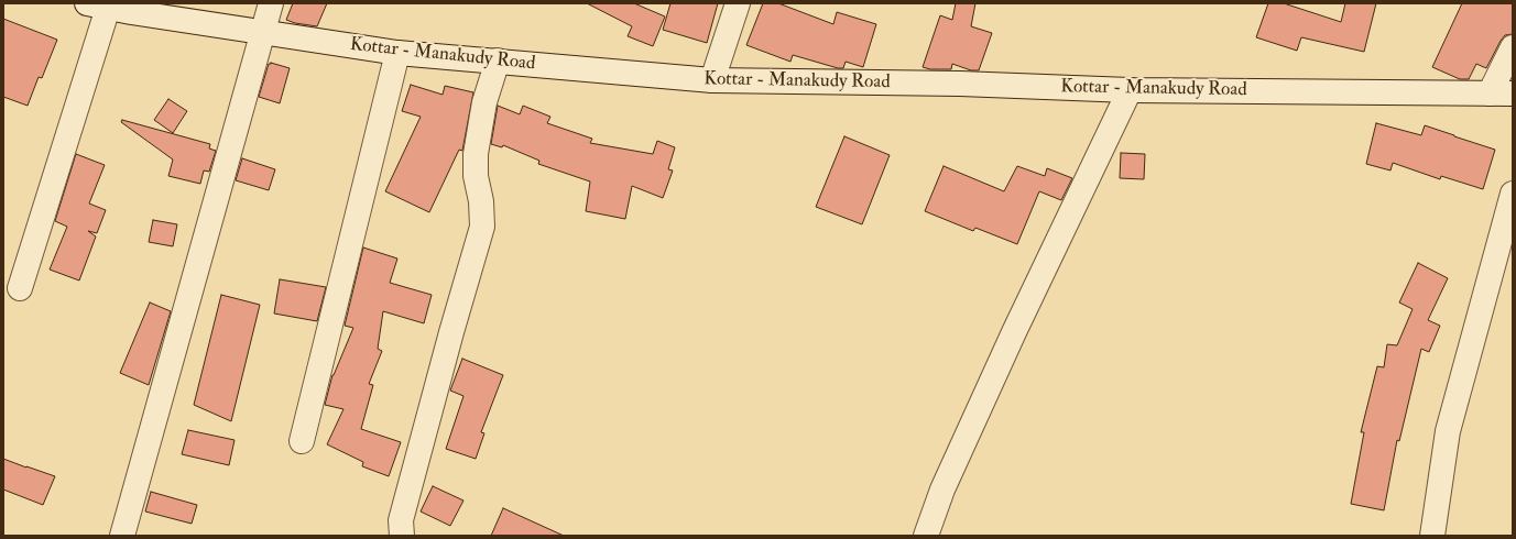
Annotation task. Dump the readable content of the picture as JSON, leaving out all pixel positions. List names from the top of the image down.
{
  "streets": {
    "street": ["Kottar - Manakudy Road"]
  }
}
